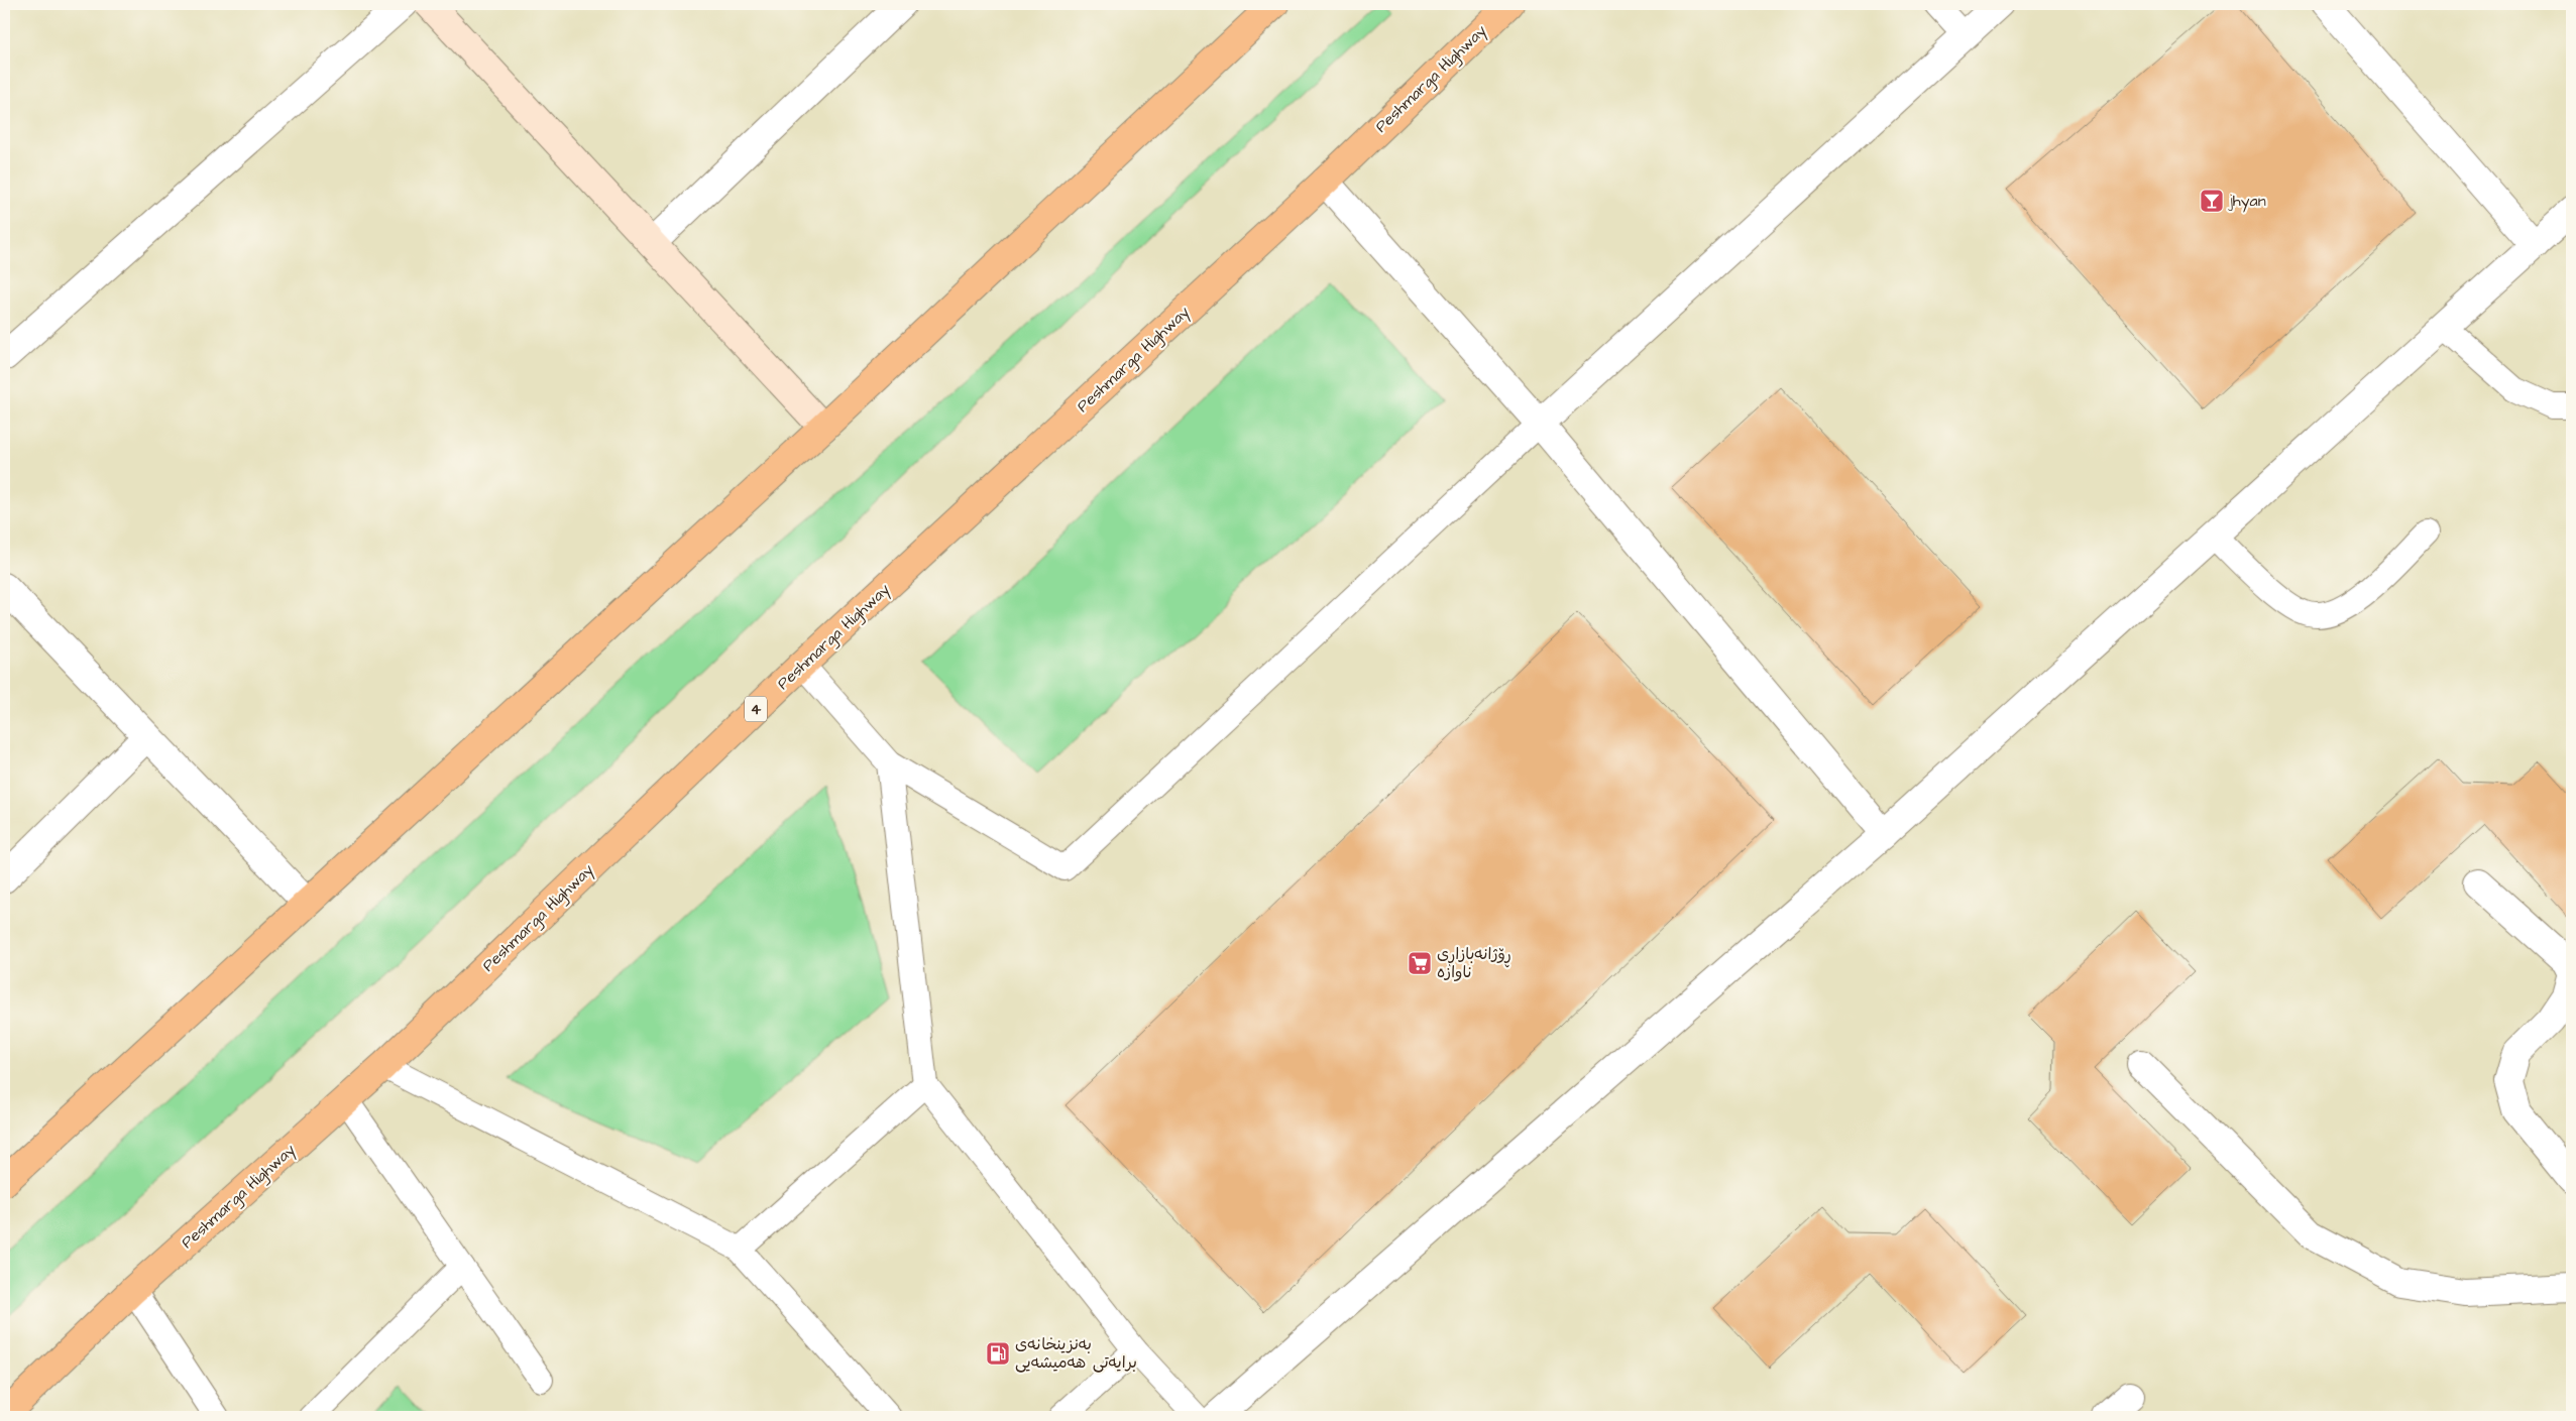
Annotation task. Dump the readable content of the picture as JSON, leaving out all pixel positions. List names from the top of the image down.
{
  "streets": {
    "highway": ["Peshmarga Highway", "4"]
  },
  "places": {
    "bar": ["jhyan"],
    "supermarket": ["ڕۆژانەبازاڕی ناوازە"],
    "fuel station": ["بەنزینخانەی برایەتی هەمیشەیی"]
  }
}
